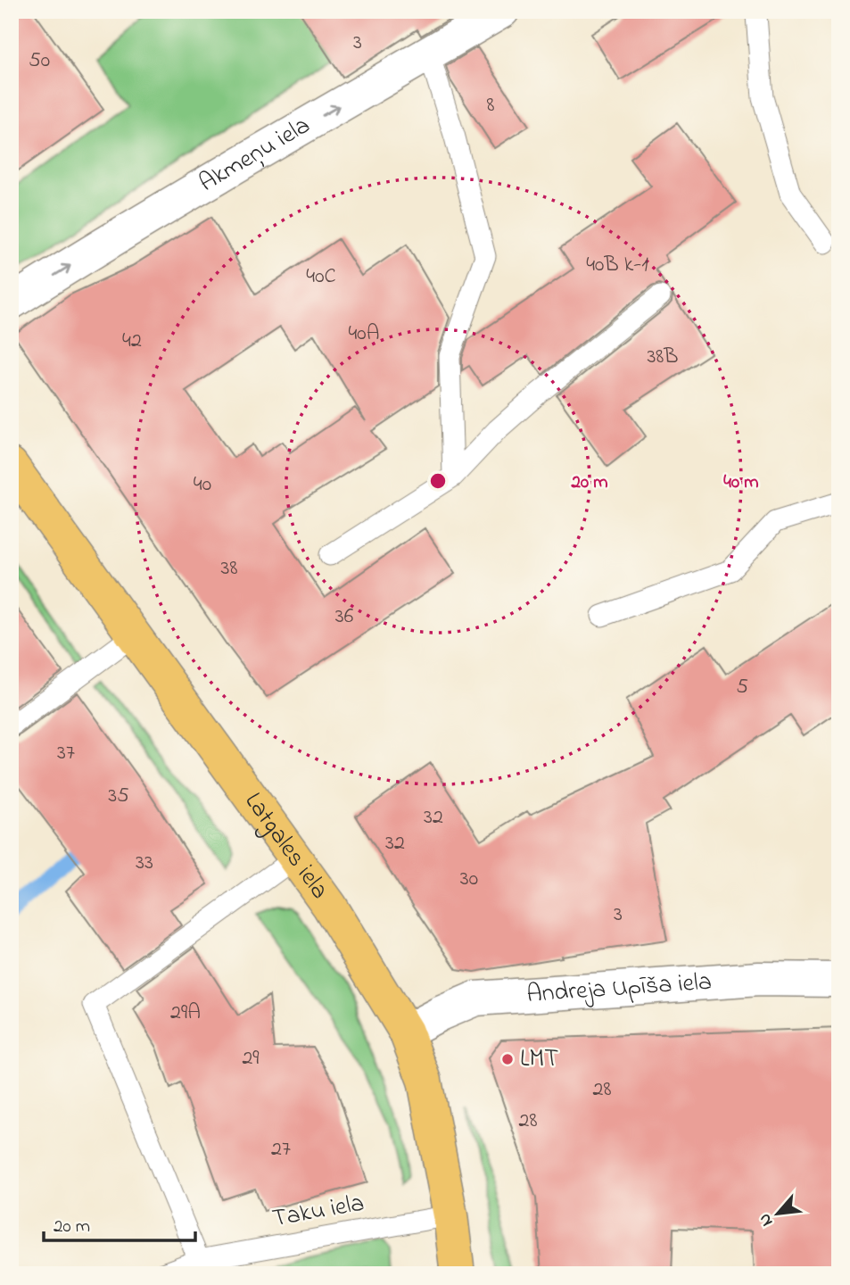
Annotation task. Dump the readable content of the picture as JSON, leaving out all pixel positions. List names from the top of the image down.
{
  "streets": {
    "main road": ["Latgales iela"],
    "street": ["Akmeņu iela", "Andreja Upīša iela"],
    "lane": ["Taku iela"]
  },
  "crossings": [
    ["Latgales iela", "Andreja Upīša iela"],
    ["Latgales iela", "Taku iela"]
  ],
  "one_way": ["Akmeņu iela"],
  "places": ["LMT"],
  "house_numbers": [
    "3",
    "50",
    "8",
    "40B k-1",
    "40C",
    "40A",
    "42",
    "38B",
    "40",
    "38",
    "36",
    "5",
    "37",
    "35",
    "32",
    "32",
    "33",
    "30",
    "3",
    "29A",
    "29",
    "28",
    "28",
    "27"
  ],
  "scale_bar": "20 m",
  "north": "bottom left",
  "rings": ["20 m", "40 m"]
}
